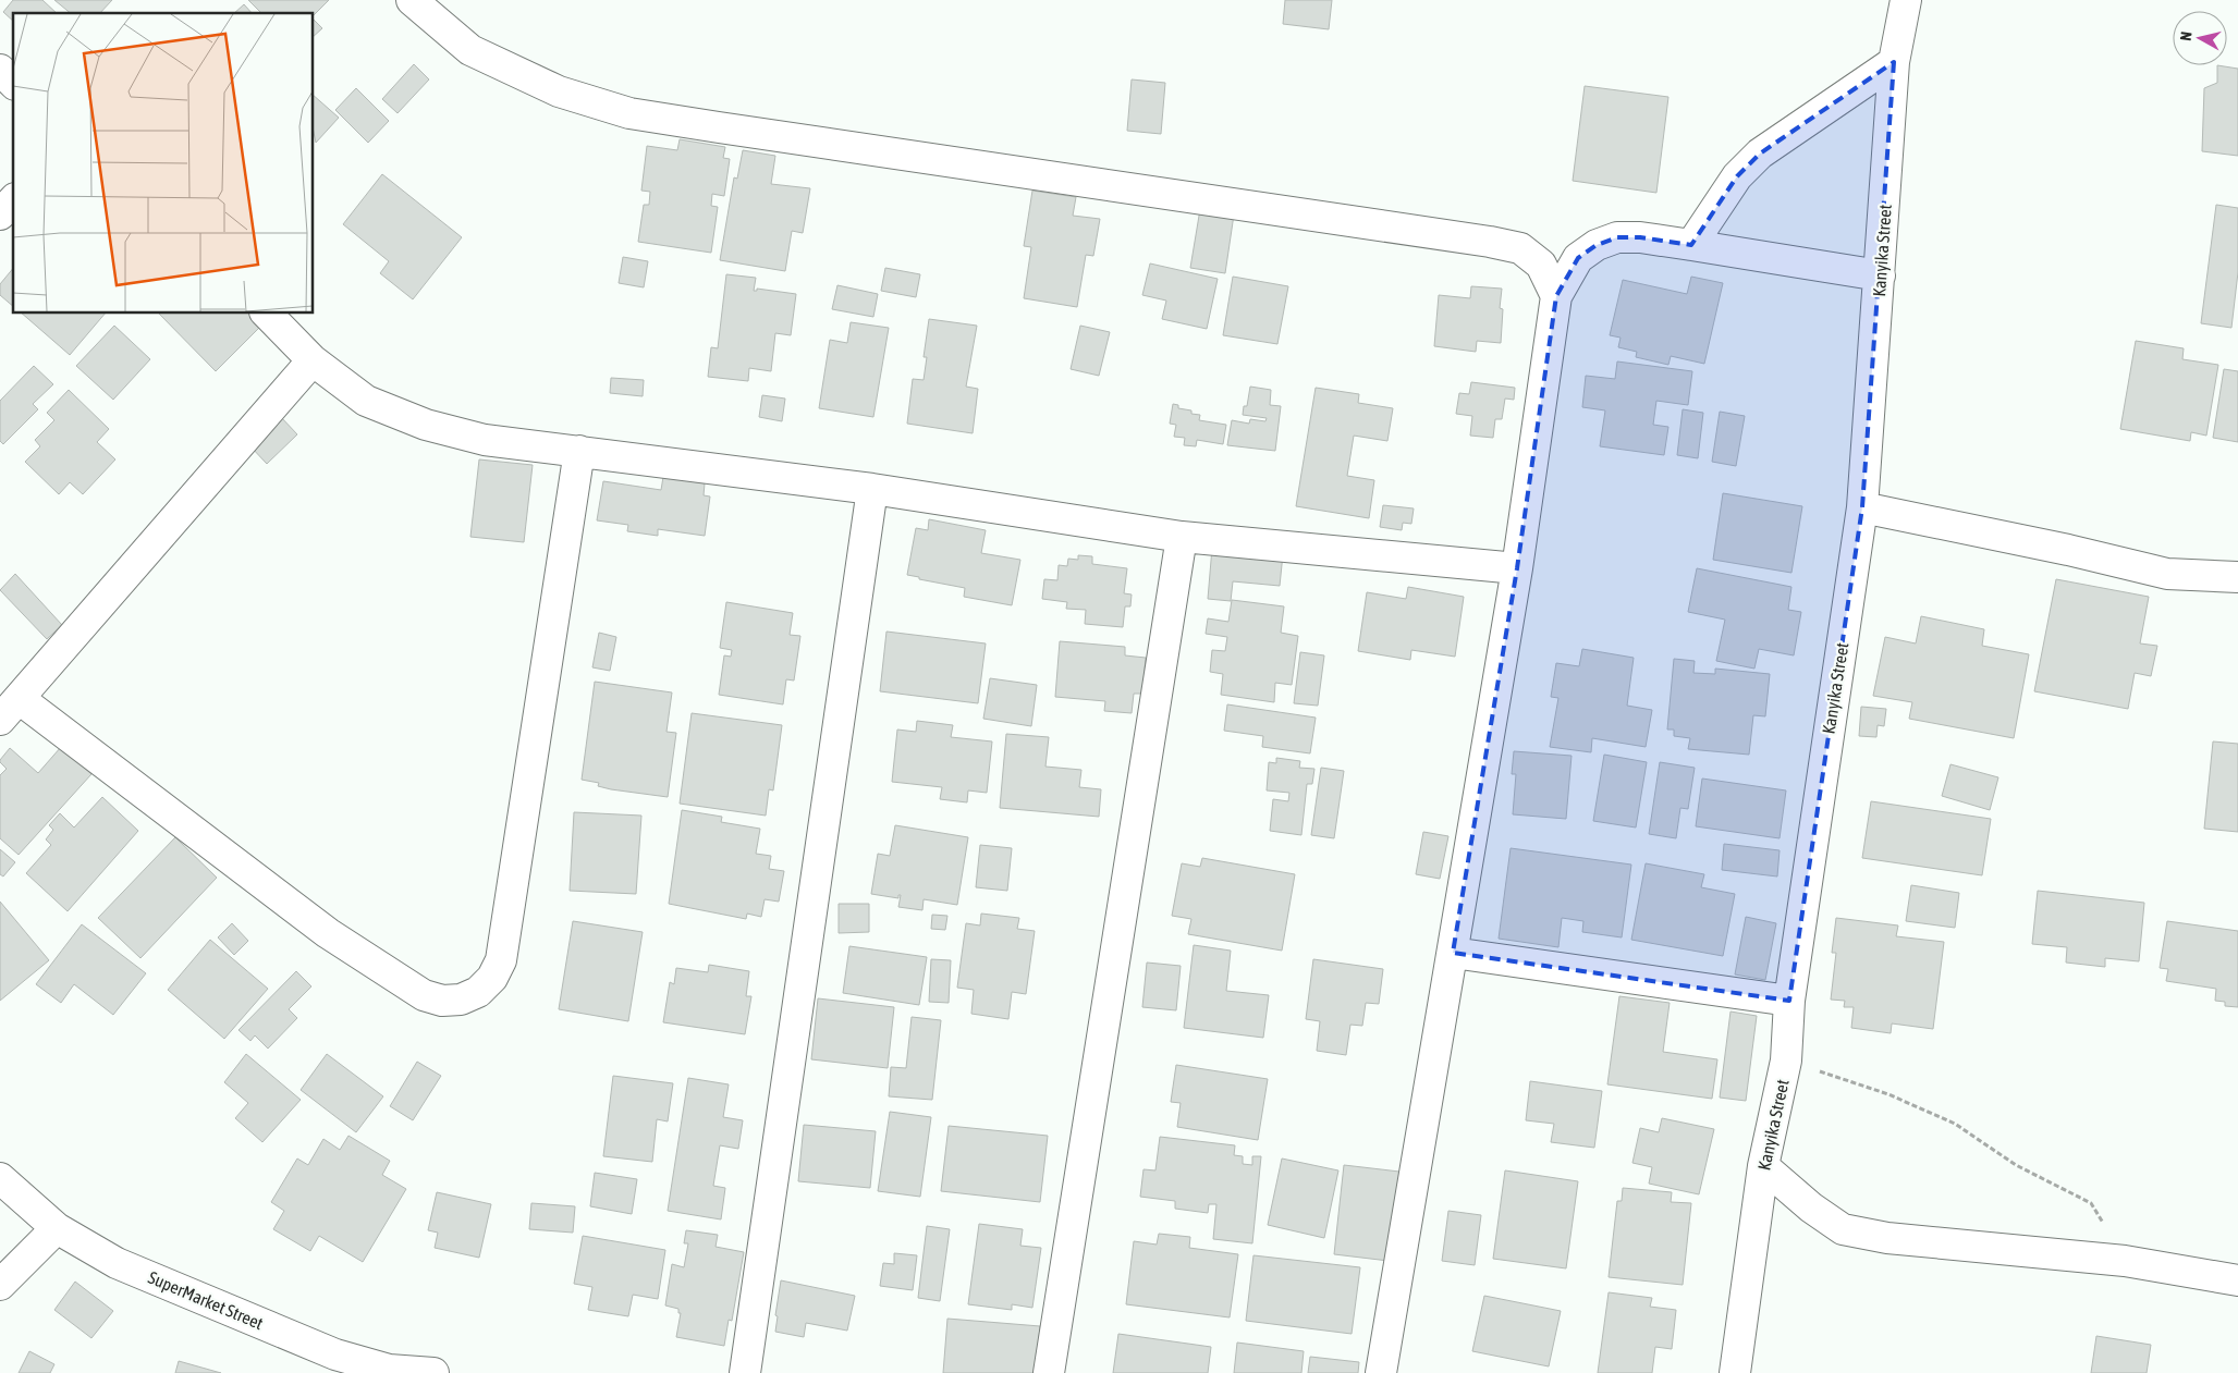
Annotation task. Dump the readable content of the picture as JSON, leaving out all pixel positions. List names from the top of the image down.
{
  "streets": {
    "street": ["Kanyika Street", "SuperMarket Street"]
  },
  "north": "left"
}
